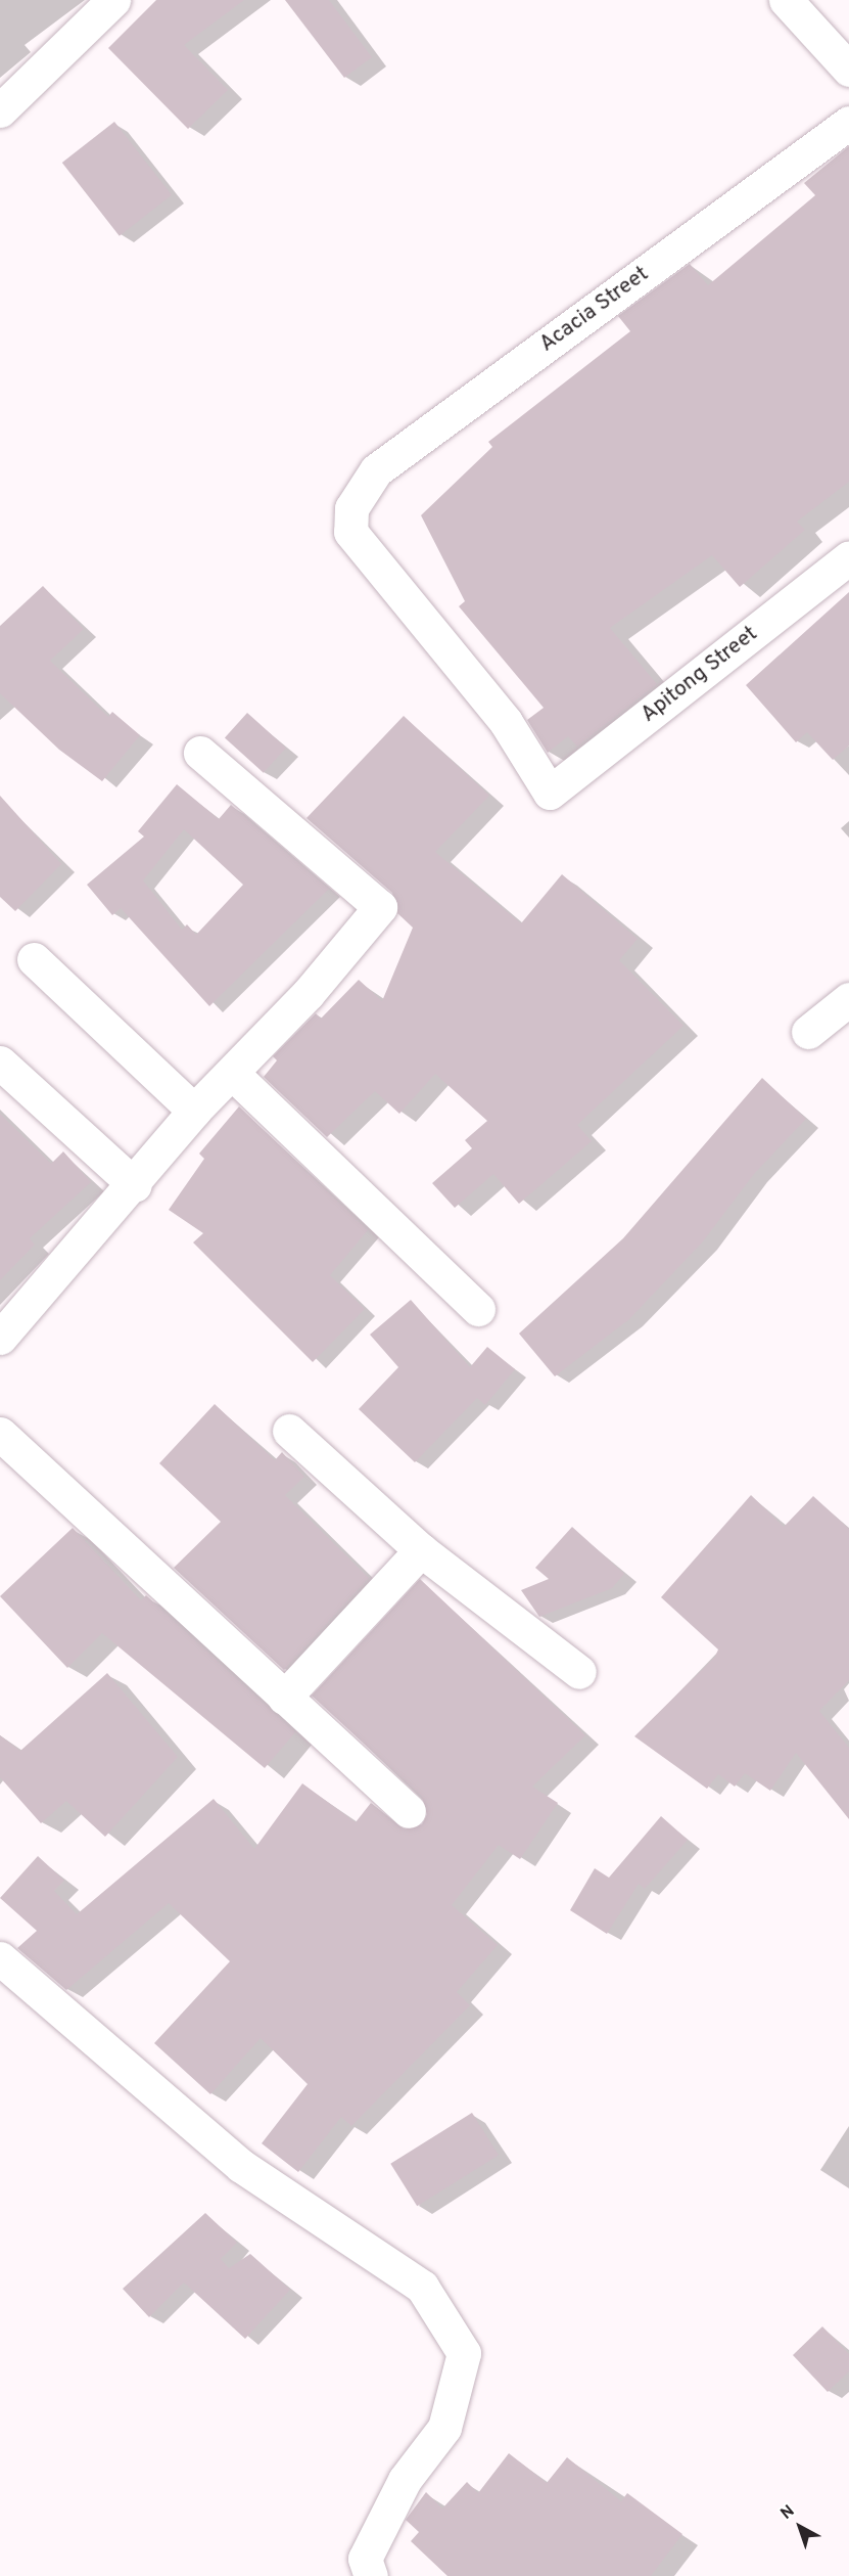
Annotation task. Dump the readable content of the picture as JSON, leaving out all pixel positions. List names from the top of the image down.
{
  "streets": {
    "street": ["Acacia Street", "Apitong Street"]
  },
  "crossings": [
    ["Acacia Street", "Apitong Street"]
  ],
  "north": "top left"
}
